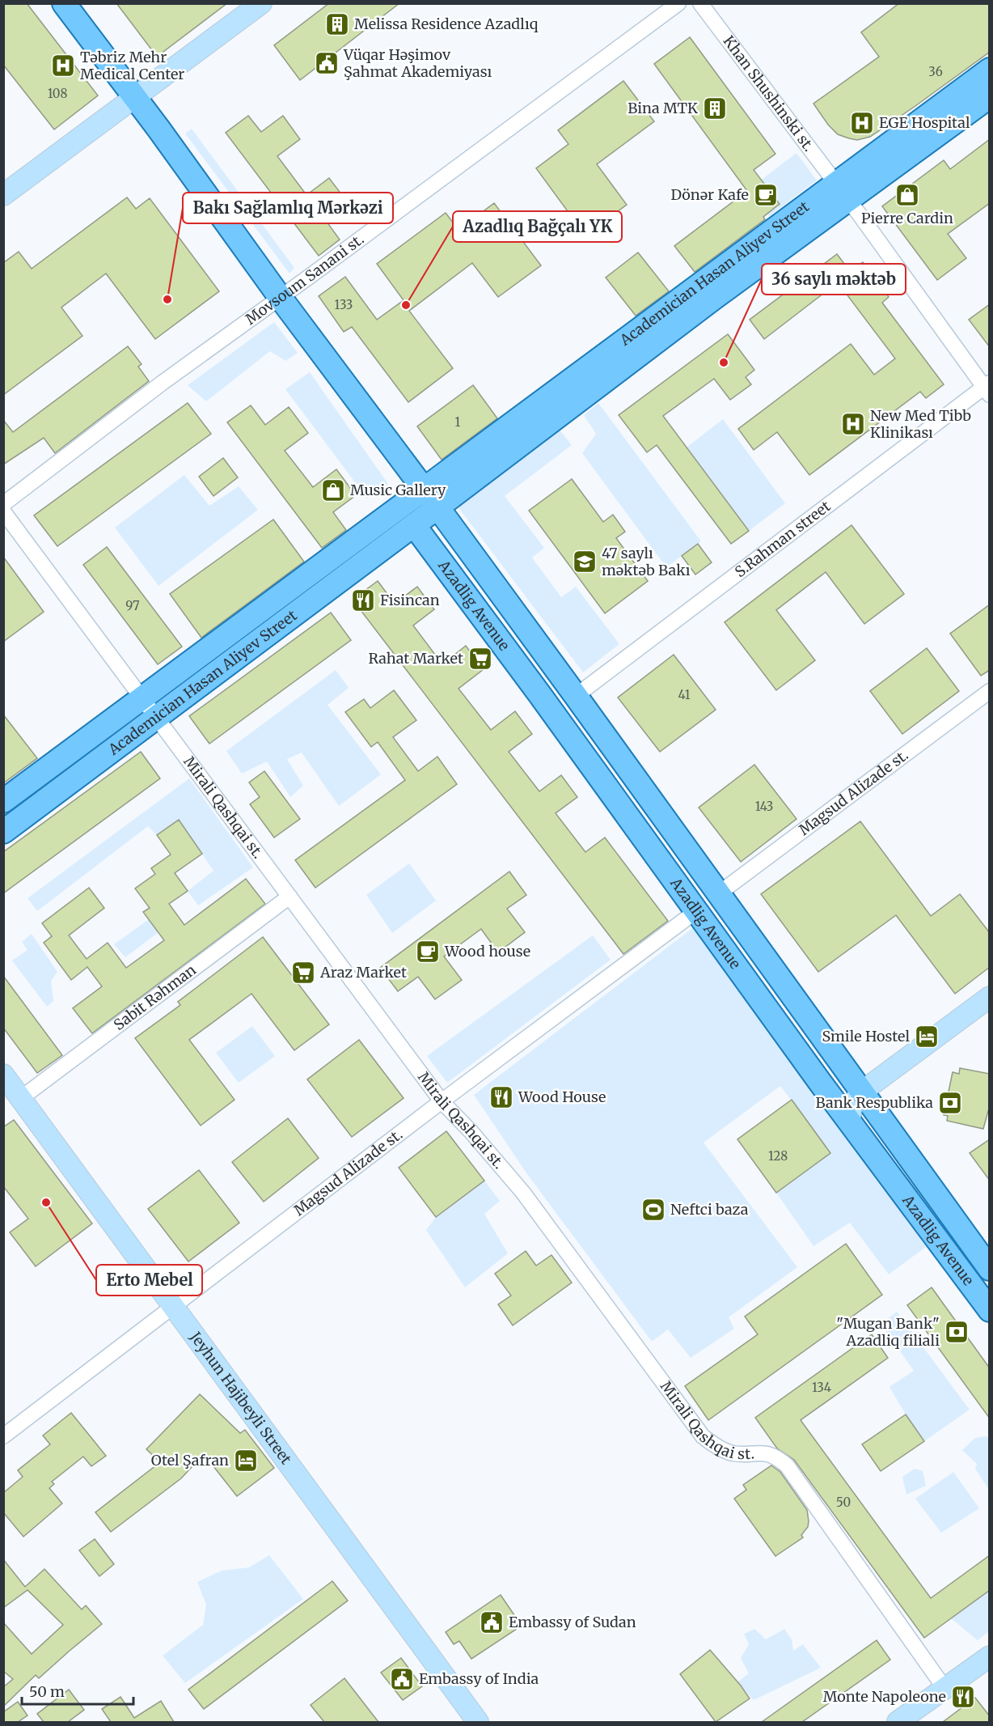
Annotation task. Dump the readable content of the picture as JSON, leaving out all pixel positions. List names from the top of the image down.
{
  "streets": {
    "main road": ["Academician Hasan Aliyev Street", "Azadlig Avenue"],
    "street": [
      "Khan Shushinski st.",
      "Movsoum Sanani st.",
      "S.Rahman street",
      "Magsud Alizade st.",
      "Mirali Qashqai st.",
      "Sabit Rəhman",
      "Jeyhun Hajibeyli Street"
    ]
  },
  "crossings": [
    ["Khan Shushinski st.", "Academician Hasan Aliyev Street"],
    ["Khan Shushinski st.", "S.Rahman street"],
    ["Academician Hasan Aliyev Street", "Azadlig Avenue"],
    ["Academician Hasan Aliyev Street", "Mirali Qashqai st."],
    ["Movsoum Sanani st.", "Azadlig Avenue"],
    ["S.Rahman street", "Azadlig Avenue"],
    ["Azadlig Avenue", "Magsud Alizade st."],
    ["Magsud Alizade st.", "Mirali Qashqai st."],
    ["Magsud Alizade st.", "Jeyhun Hajibeyli Street"],
    ["Mirali Qashqai st.", "Sabit Rəhman"],
    ["Sabit Rəhman", "Jeyhun Hajibeyli Street"]
  ],
  "places": {
    "building": ["Melissa Residence Azadlıq", "Bina MTK"],
    "public building": ["Vüqar Həşimov Şahmat Akademiyası", "Embassy of Sudan", "Embassy of India"],
    "hospital": ["Təbriz Mehr Medical Center", "EGE Hospital", "New Med Tibb Klinikası"],
    "cafe": ["Dönər Kafe", "Wood house"],
    "shop": ["Pierre Cardin", "Music Gallery"],
    "other": [
      "Bakı Sağlamlıq Mərkəzi",
      "Azadlıq Bağçalı YK",
      "36 saylı məktəb",
      "Erto Mebel"
    ],
    "school or university": ["47 saylı məktəb Bakı"],
    "restaurant": ["Fisincan", "Wood House", "Monte Napoleone"],
    "supermarket": ["Rahat Market", "Araz Market"],
    "hotel": ["Smile Hostel", "Otel Şafran"],
    "bank": ["Bank Respublika", "\"Mugan Bank\" Azadliq filiali"],
    "sports": ["Neftci baza"]
  },
  "house_numbers": [
    "36",
    "108",
    "133",
    "1",
    "97",
    "41",
    "143",
    "128",
    "134",
    "50"
  ],
  "scale_bar": "50 m"
}
